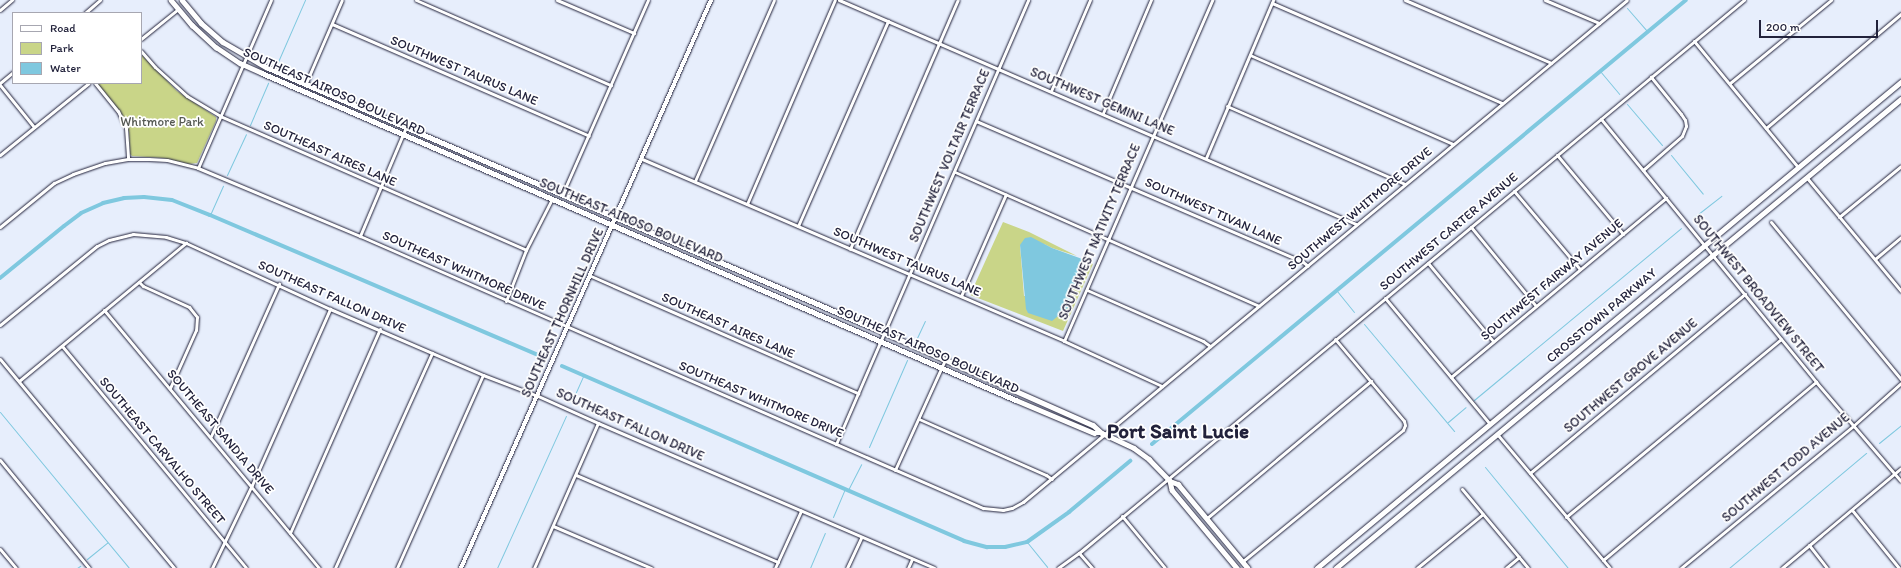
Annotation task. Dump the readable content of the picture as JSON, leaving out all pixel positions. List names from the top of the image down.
{
  "streets": {
    "main road": ["SOUTHEAST AIROSO BOULEVARD", "CROSSTOWN PARKWAY"],
    "street": [
      "SOUTHWEST TAURUS LANE",
      "SOUTHWEST GEMINI LANE",
      "SOUTHEAST AIRES LANE",
      "SOUTHWEST VOLTAIR TERRACE",
      "SOUTHWEST WHITMORE DRIVE",
      "SOUTHWEST TIVAN LANE",
      "SOUTHWEST NATIVITY TERRACE",
      "SOUTHWEST CARTER AVENUE",
      "SOUTHEAST WHITMORE DRIVE",
      "SOUTHWEST FAIRWAY AVENUE",
      "SOUTHWEST BROADVIEW STREET",
      "SOUTHEAST FALLON DRIVE",
      "SOUTHEAST THORNHILL DRIVE",
      "SOUTHWEST GROVE AVENUE",
      "SOUTHEAST SANDIA DRIVE",
      "SOUTHEAST CARVALHO STREET",
      "SOUTHWEST TODD AVENUE"
    ]
  },
  "crossings": [
    ["SOUTHWEST TAURUS LANE", "SOUTHWEST VOLTAIR TERRACE"],
    ["SOUTHWEST TAURUS LANE", "SOUTHWEST WHITMORE DRIVE"],
    ["SOUTHWEST TAURUS LANE", "SOUTHWEST NATIVITY TERRACE"],
    ["SOUTHWEST TAURUS LANE", "SOUTHEAST THORNHILL DRIVE"],
    ["SOUTHEAST AIROSO BOULEVARD", "SOUTHWEST VOLTAIR TERRACE"],
    ["SOUTHEAST AIROSO BOULEVARD", "SOUTHWEST WHITMORE DRIVE"],
    ["SOUTHEAST AIROSO BOULEVARD", "SOUTHWEST CARTER AVENUE"],
    ["SOUTHEAST AIROSO BOULEVARD", "SOUTHEAST WHITMORE DRIVE"],
    ["SOUTHEAST AIROSO BOULEVARD", "SOUTHEAST THORNHILL DRIVE"],
    ["SOUTHWEST GEMINI LANE", "SOUTHWEST VOLTAIR TERRACE"],
    ["SOUTHWEST GEMINI LANE", "SOUTHWEST WHITMORE DRIVE"],
    ["SOUTHWEST GEMINI LANE", "SOUTHWEST NATIVITY TERRACE"],
    ["SOUTHEAST AIRES LANE", "SOUTHWEST VOLTAIR TERRACE"],
    ["SOUTHEAST AIRES LANE", "SOUTHEAST THORNHILL DRIVE"],
    ["SOUTHWEST VOLTAIR TERRACE", "SOUTHWEST TIVAN LANE"],
    ["SOUTHWEST VOLTAIR TERRACE", "SOUTHEAST WHITMORE DRIVE"],
    ["SOUTHWEST WHITMORE DRIVE", "SOUTHWEST TIVAN LANE"],
    ["SOUTHWEST WHITMORE DRIVE", "SOUTHEAST WHITMORE DRIVE"],
    ["SOUTHWEST TIVAN LANE", "SOUTHWEST NATIVITY TERRACE"],
    ["SOUTHWEST CARTER AVENUE", "SOUTHWEST BROADVIEW STREET"],
    ["SOUTHEAST WHITMORE DRIVE", "SOUTHEAST THORNHILL DRIVE"],
    ["SOUTHWEST FAIRWAY AVENUE", "SOUTHWEST BROADVIEW STREET"],
    ["SOUTHWEST BROADVIEW STREET", "CROSSTOWN PARKWAY"],
    ["SOUTHWEST BROADVIEW STREET", "SOUTHWEST GROVE AVENUE"],
    ["SOUTHWEST BROADVIEW STREET", "SOUTHWEST TODD AVENUE"],
    ["SOUTHEAST FALLON DRIVE", "SOUTHEAST THORNHILL DRIVE"]
  ],
  "districts": ["Port Saint Lucie"],
  "parks": ["Whitmore Park"],
  "legend": ["Road", "Park", "Water"],
  "scale_bar": "200 m"
}
